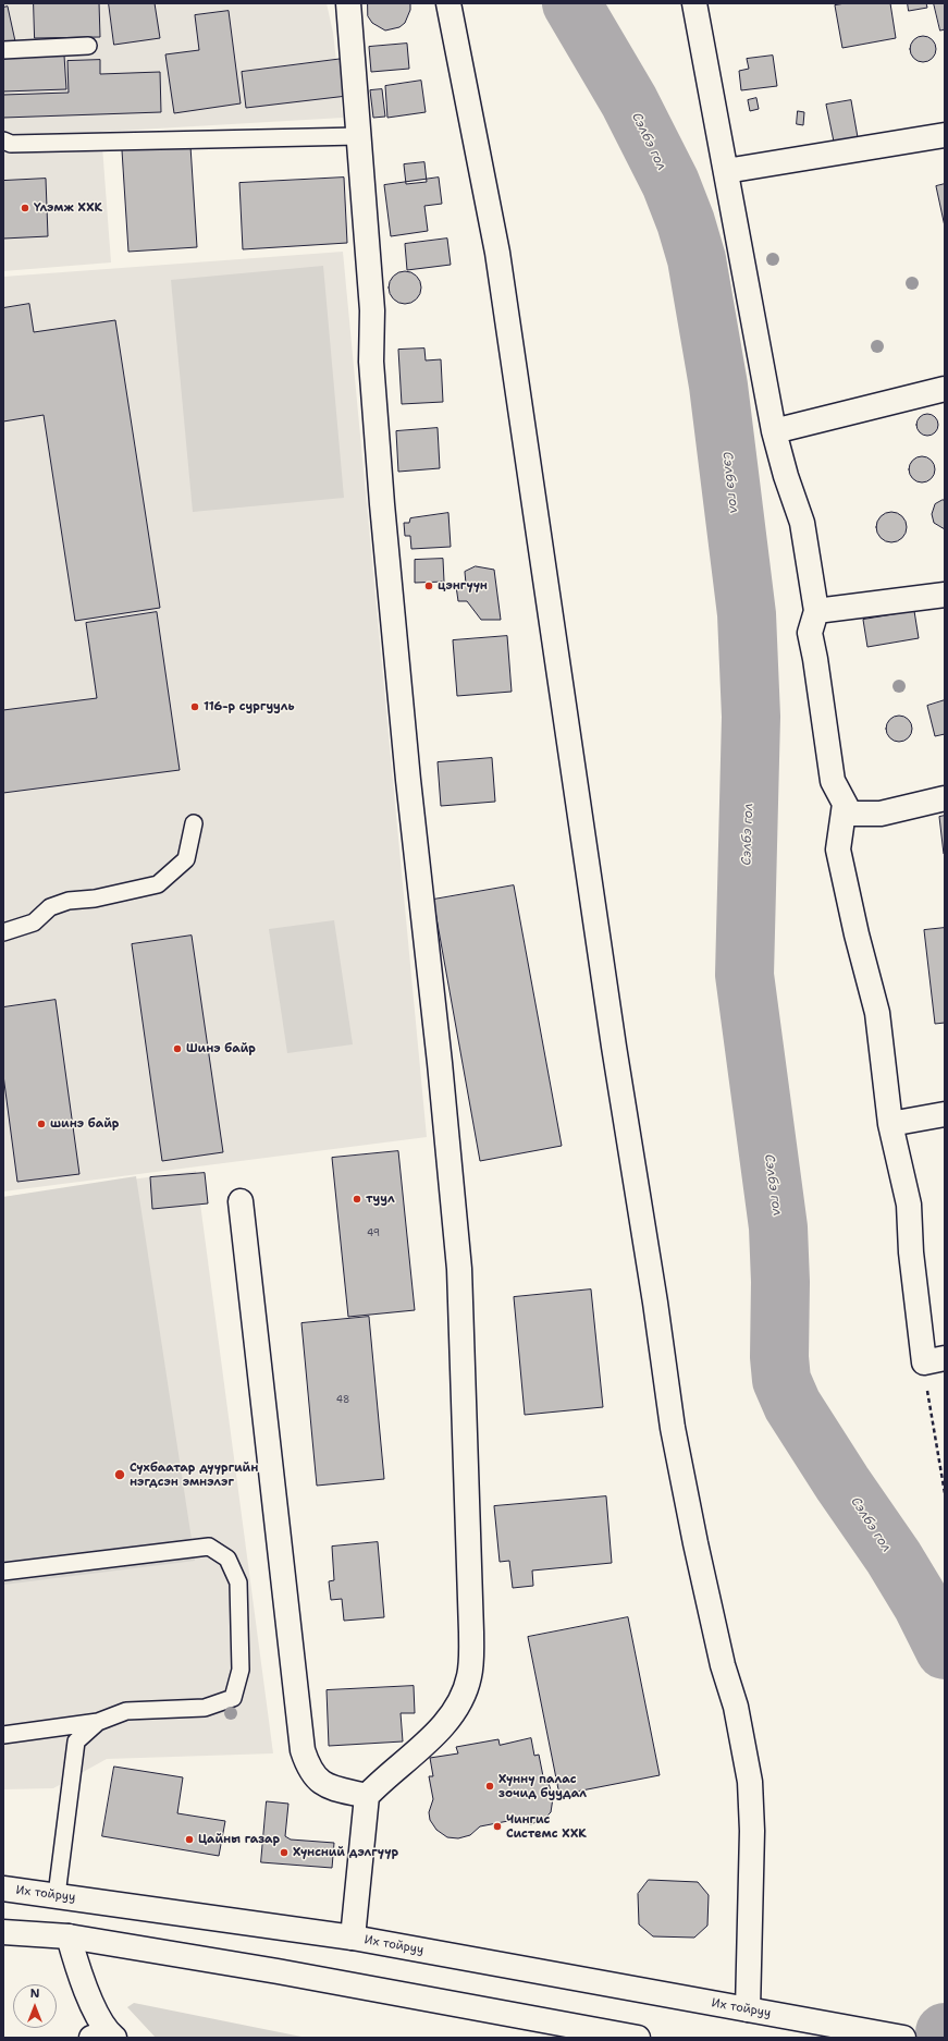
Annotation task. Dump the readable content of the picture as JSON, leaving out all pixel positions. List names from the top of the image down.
{
  "streets": {
    "street": ["Их тойруу"]
  },
  "water": ["Сэлбэ гол"],
  "places": [
    "Үлэмж ХХК",
    "цэнгүүн",
    "116-р сургууль",
    "Шинэ байр",
    "шинэ байр",
    "туул",
    "Сүхбаатар дүүргийн нэгдсэн эмнэлэг",
    "Хүннү палас зочид буудал",
    "Чингис Системс ХХК",
    "Цайны газар",
    "Хүнсний дэлгүүр"
  ],
  "house_numbers": ["49", "48"],
  "north": "top"
}
